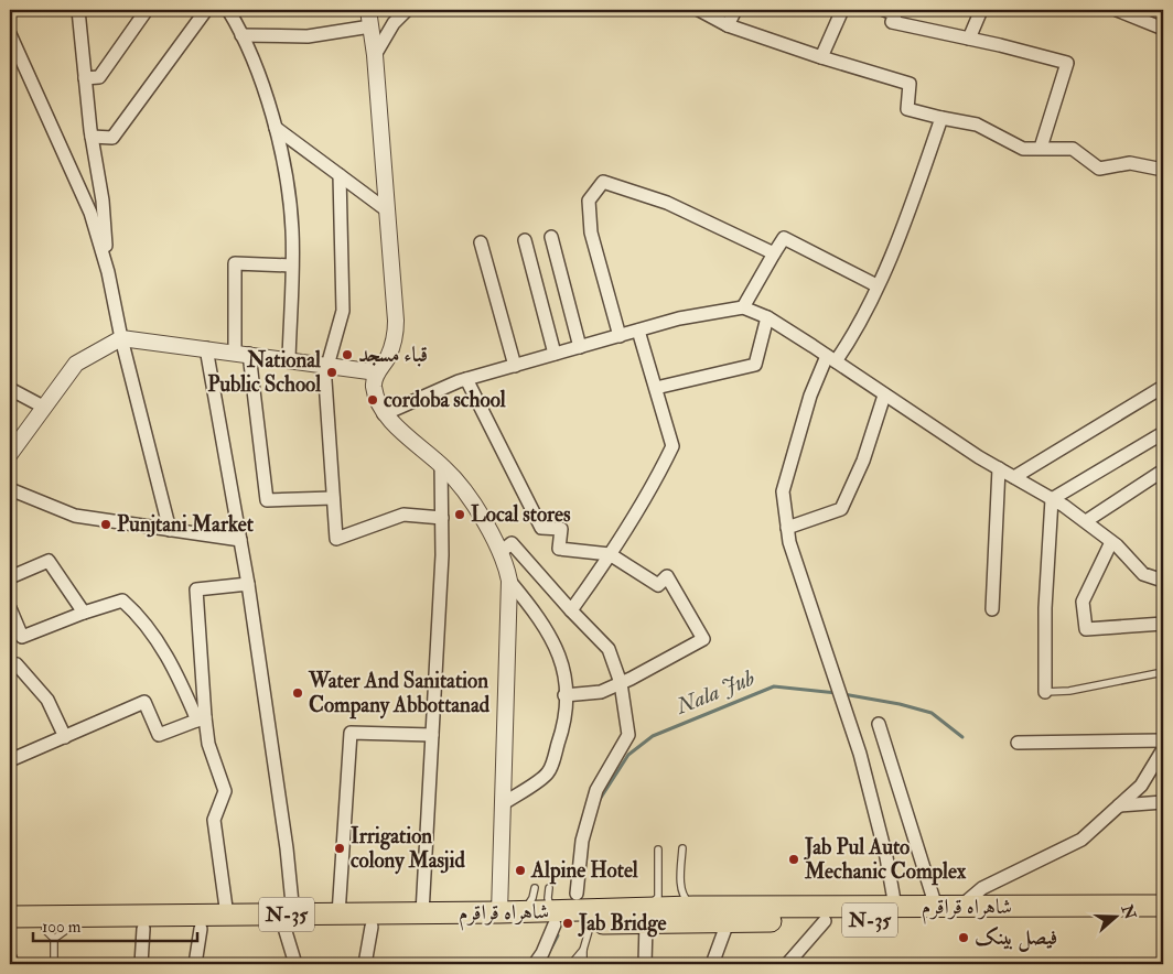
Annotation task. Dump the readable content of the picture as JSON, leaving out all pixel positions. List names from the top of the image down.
{
  "streets": {
    "highway": ["شاہراہ قراقرم", "N-35"]
  },
  "water": ["Nala Jub"],
  "places": [
    "قباء مسجد",
    "National Public School",
    "cordoba school",
    "Local stores",
    "Punjtani Market",
    "Water And Sanitation Company Abbottanad",
    "Irrigation colony Masjid",
    "Jab Pul Auto Mechanic Complex",
    "Alpine Hotel",
    "Jab Bridge",
    "فیصل بینک"
  ],
  "scale_bar": "100 m",
  "north": "right"
}
